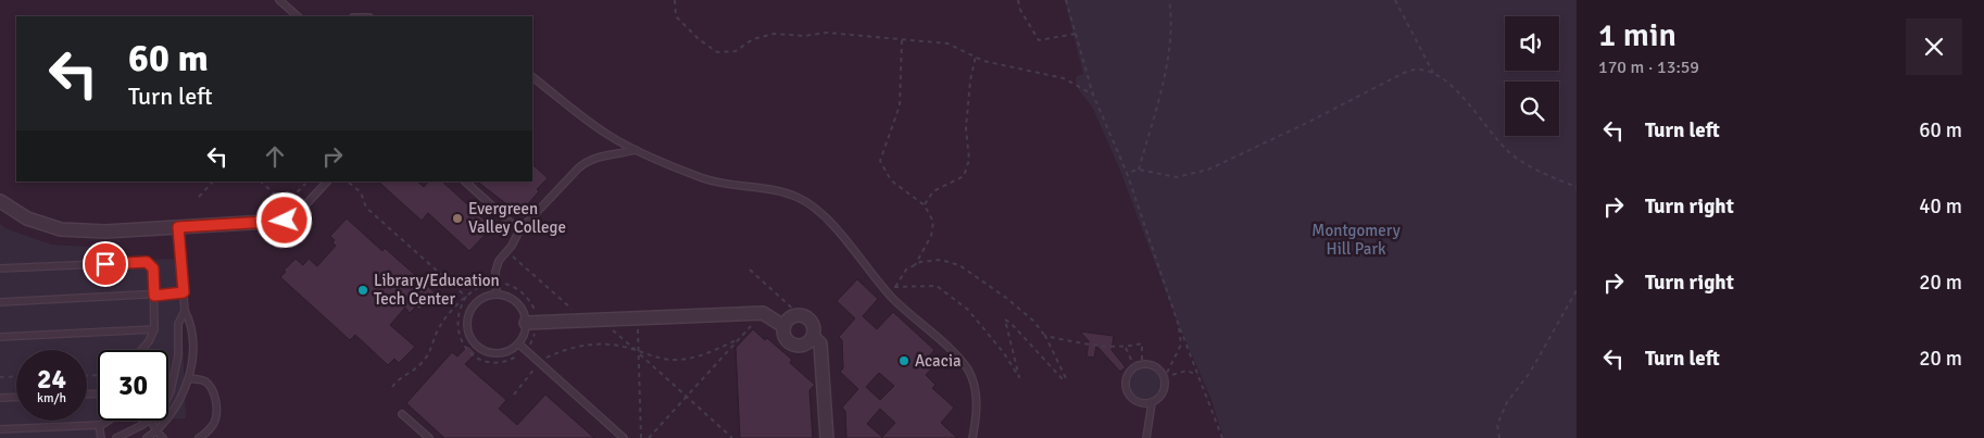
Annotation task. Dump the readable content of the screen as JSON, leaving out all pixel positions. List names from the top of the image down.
{
  "parks": ["Montgomery Hill Park"],
  "places": ["Evergreen Valley College", "Library/Education Tech Center", "Acacia"],
  "page": {
    "heading": ["1 min", "170 m · 13:59"],
    "turn": ["60 m", "Turn left"],
    "list": [
      {
        "name": "Turn left",
        "value": "60 m"
      },
      {
        "name": "Turn right",
        "value": "40 m"
      },
      {
        "name": "Turn right",
        "value": "20 m"
      },
      {
        "name": "Turn left",
        "value": "20 m"
      }
    ],
    "speed": "24 km/h",
    "limit": "30"
  }
}
